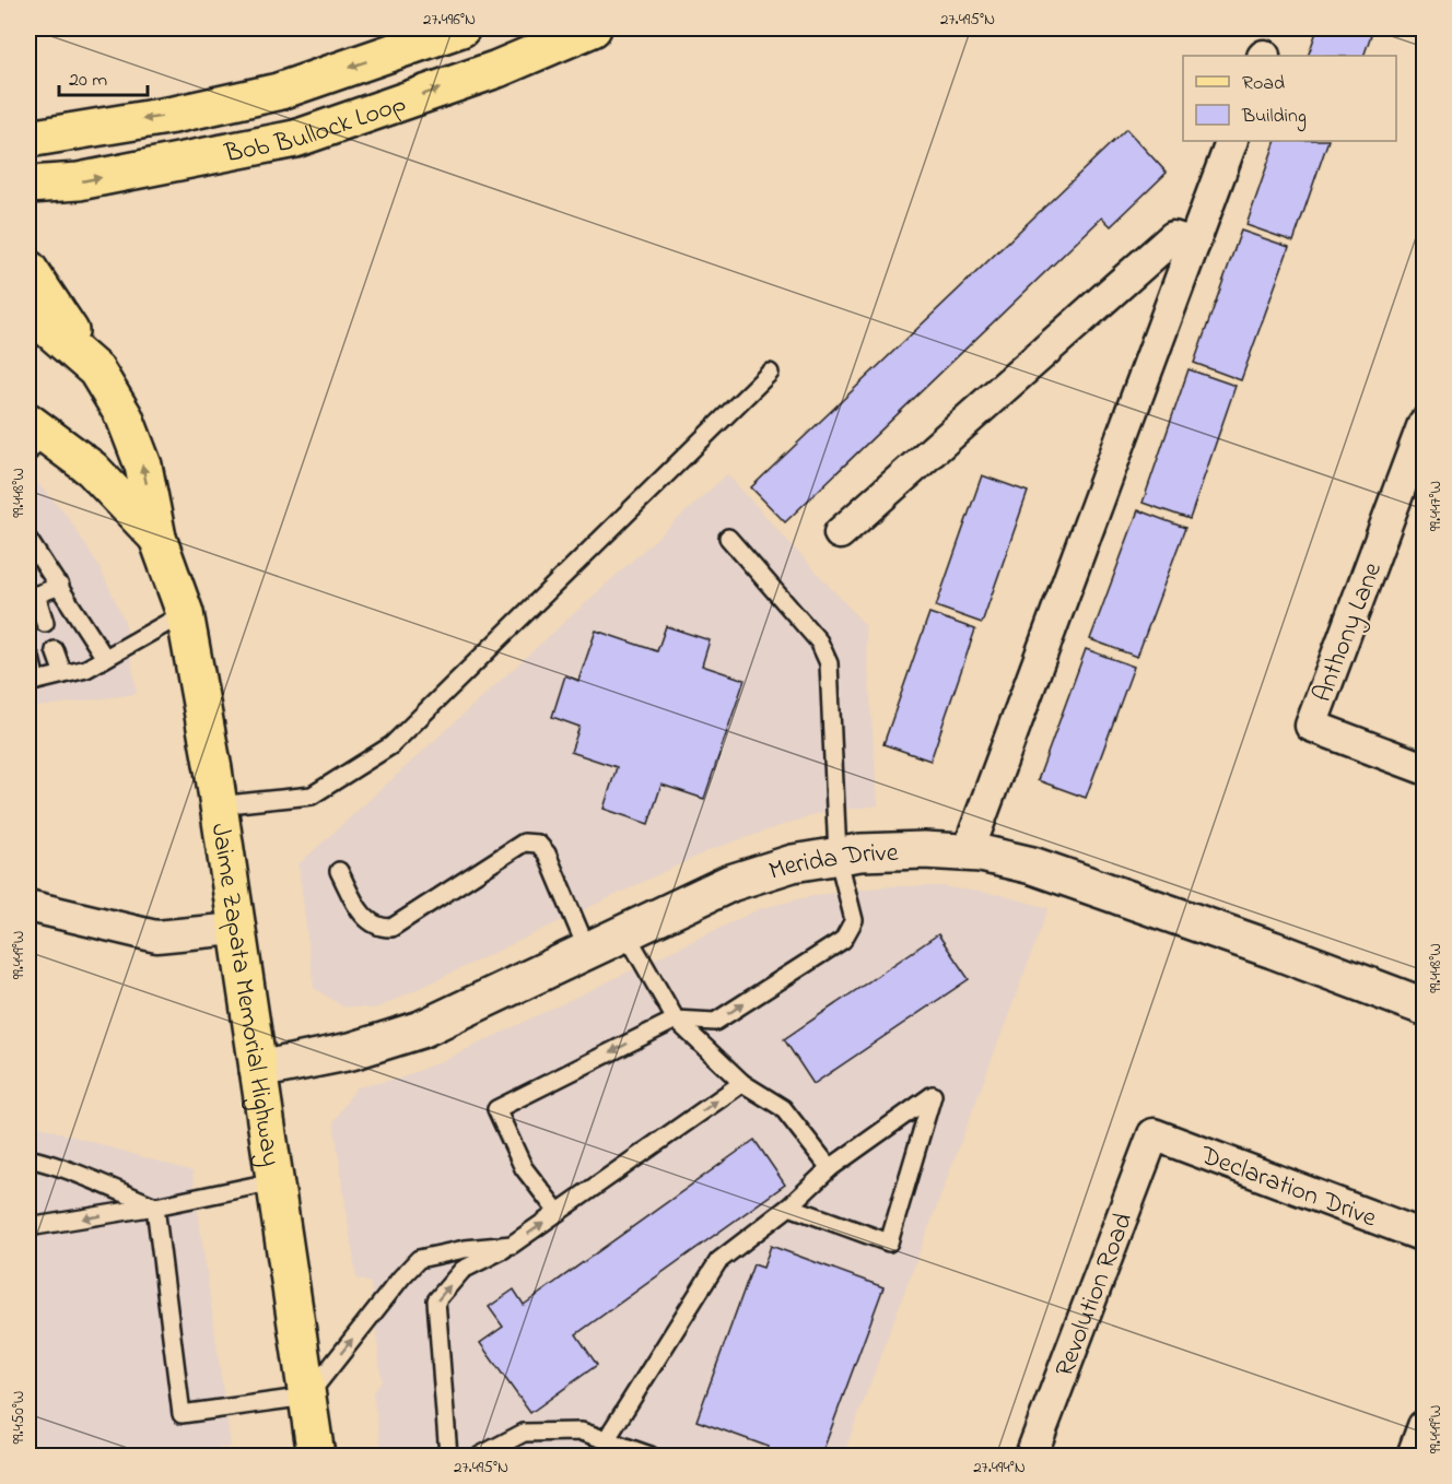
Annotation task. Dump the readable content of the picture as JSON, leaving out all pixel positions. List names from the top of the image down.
{
  "streets": {
    "main road": ["Bob Bullock Loop", "Jaime Zapata Memorial Highway"],
    "street": [
      "Anthony Lane",
      "Merida Drive",
      "Declaration Drive",
      "Revolution Road"
    ]
  },
  "crossings": [
    ["Merida Drive", "Jaime Zapata Memorial Highway"],
    ["Declaration Drive", "Revolution Road"]
  ],
  "legend": ["Road", "Building"],
  "scale_bar": "20 m",
  "coordinates": [
    "27.496°N",
    "27.495°N",
    "99.448°W",
    "99.447°W",
    "99.449°W",
    "99.450°W",
    "27.494°N"
  ]
}
